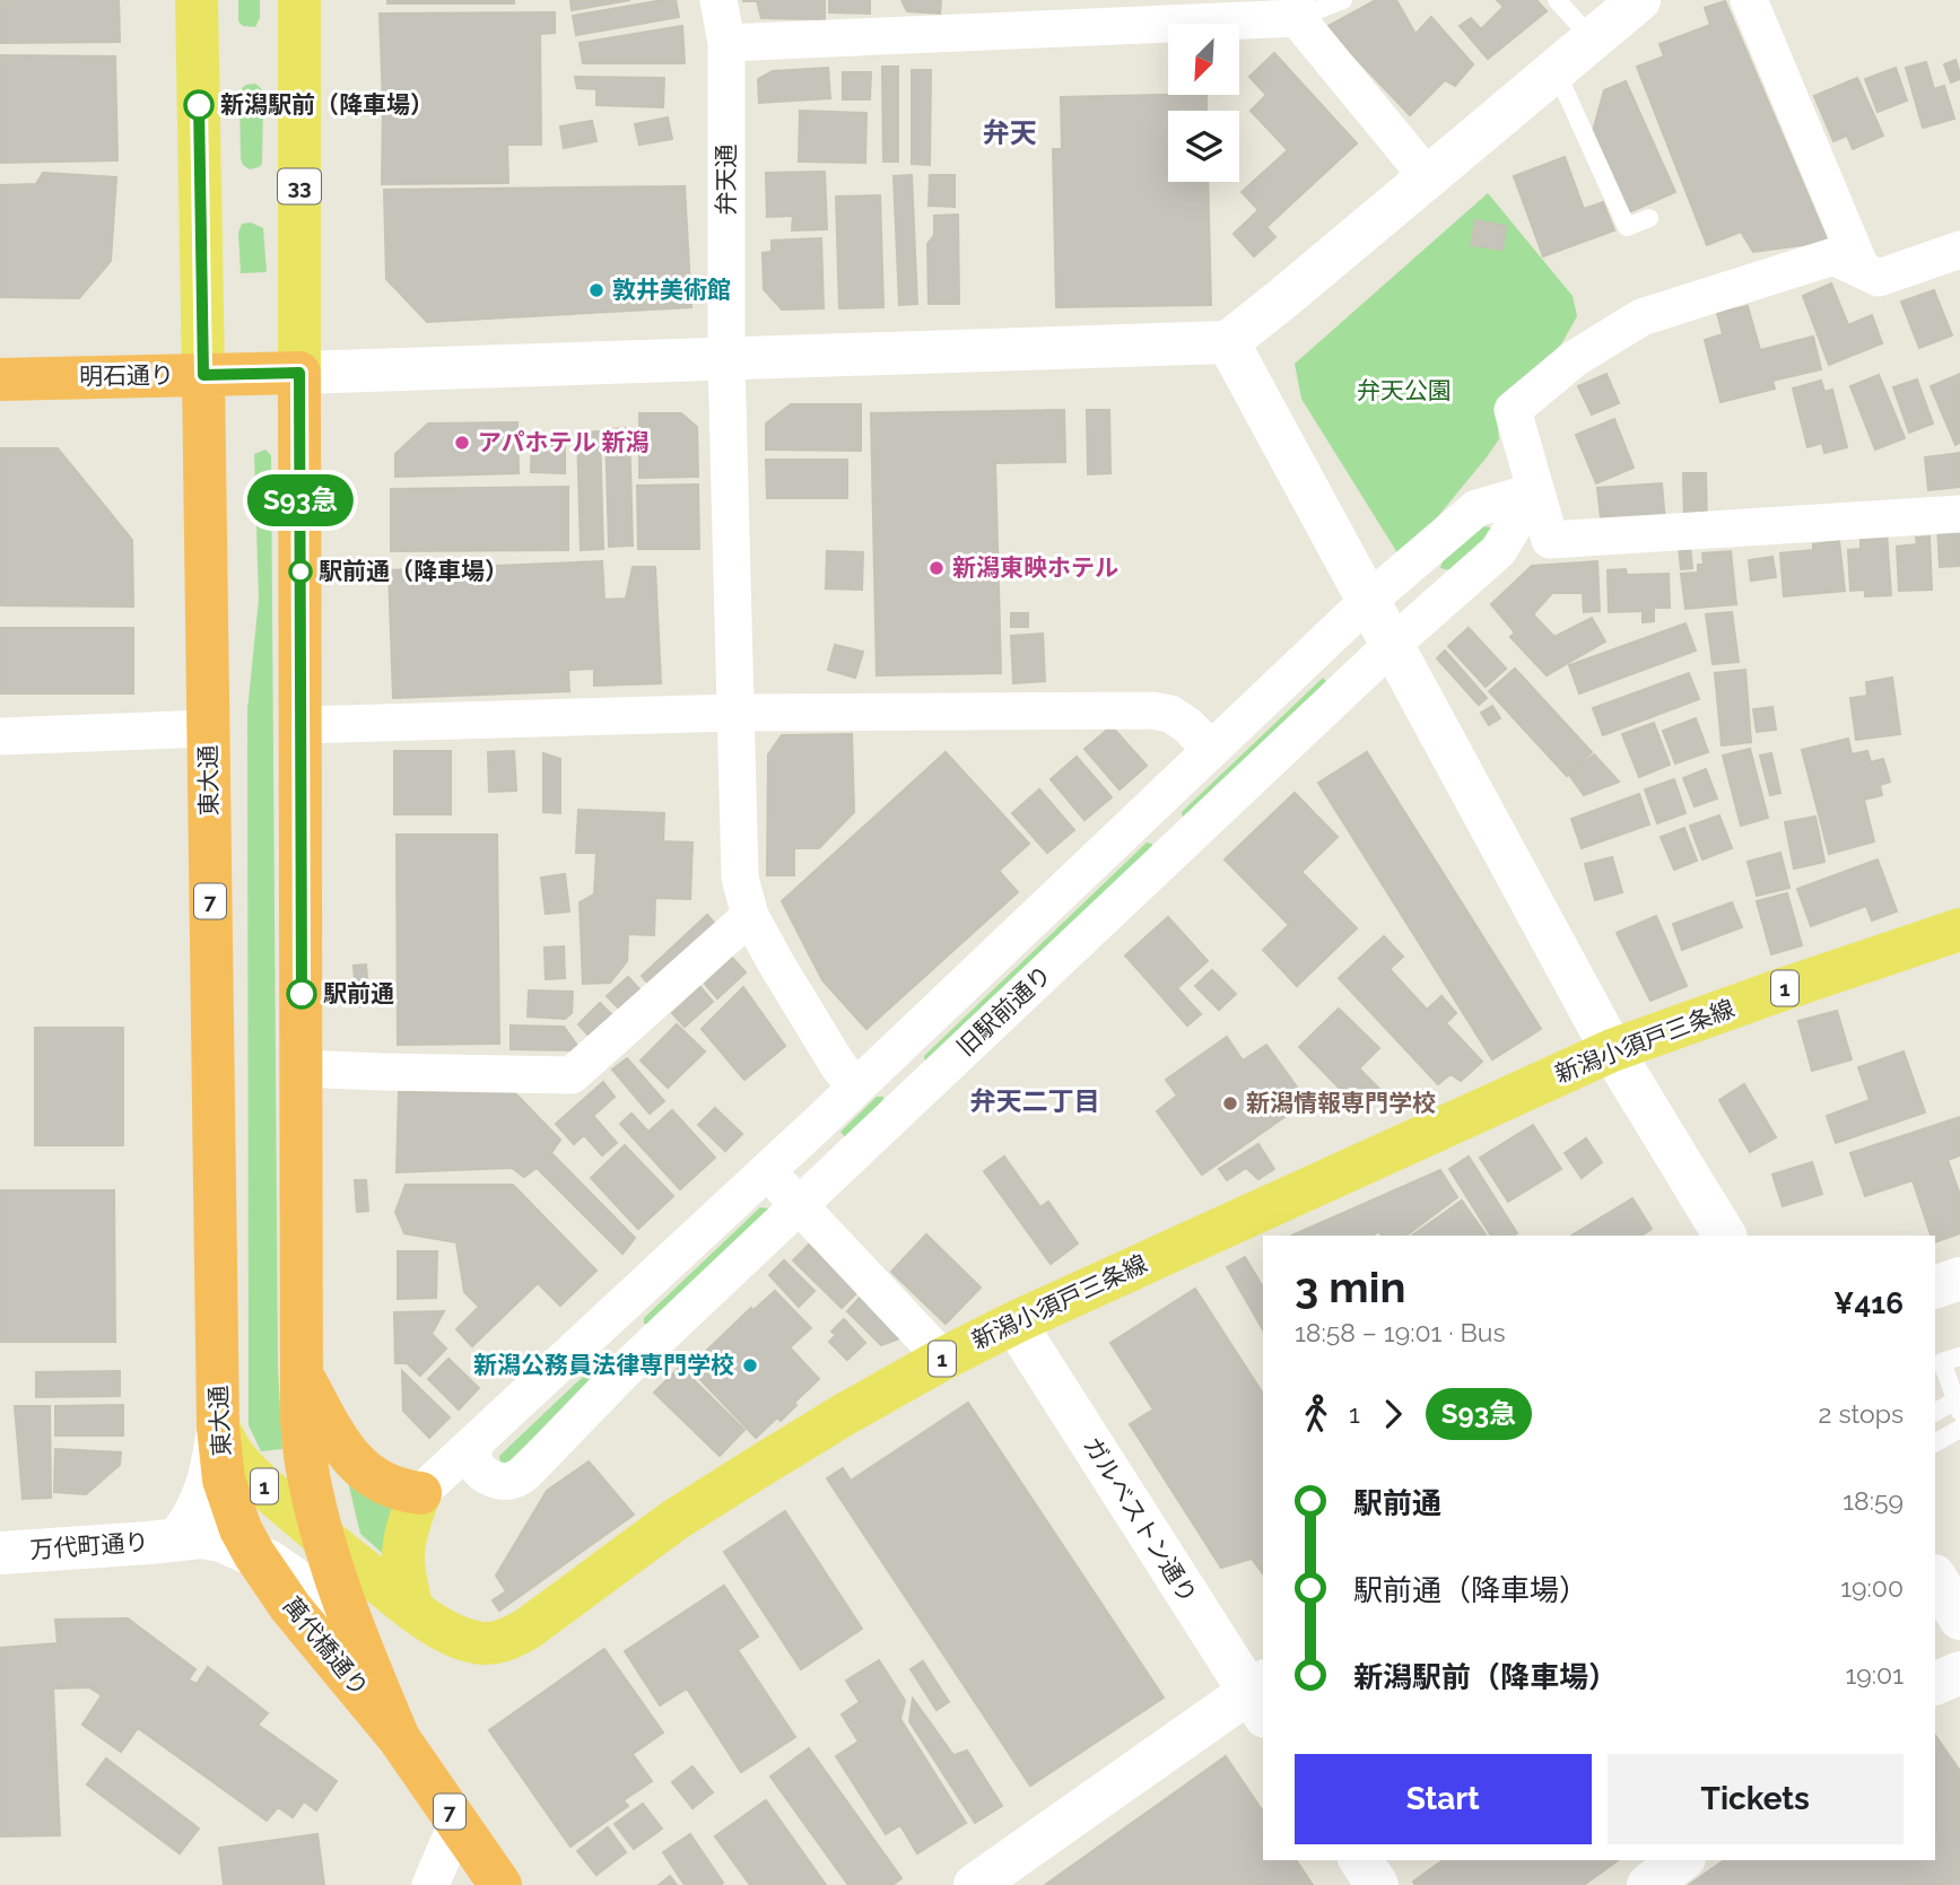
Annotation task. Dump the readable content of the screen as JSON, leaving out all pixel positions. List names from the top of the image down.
{
  "streets": {
    "highway": [
      "明石通り",
      "東大通",
      "7",
      "萬代橋通り"
    ],
    "main road": ["33", "1", "新潟小須戸三条線"],
    "street": [
      "弁天通",
      "旧駅前通り",
      "ガルベストン通り",
      "万代町通り"
    ]
  },
  "crossings": [
    ["弁天通", "旧駅前通り"],
    ["33", "明石通り"],
    ["33", "7"],
    ["明石通り", "東大通"],
    ["明石通り", "7"],
    ["東大通", "新潟小須戸三条線"],
    ["東大通", "万代町通り"],
    ["東大通", "萬代橋通り"],
    ["7", "新潟小須戸三条線"],
    ["7", "萬代橋通り"],
    ["新潟小須戸三条線", "ガルベストン通り"],
    ["新潟小須戸三条線", "万代町通り"],
    ["新潟小須戸三条線", "萬代橋通り"],
    ["万代町通り", "萬代橋通り"]
  ],
  "districts": ["弁天", "弁天二丁目"],
  "parks": ["弁天公園"],
  "places": [
    "新潟駅前（降車場）",
    "敦井美術館",
    "アパホテル 新潟",
    "新潟東映ホテル",
    "駅前通（降車場）",
    "駅前通",
    "新潟情報専門学校",
    "新潟公務員法律専門学校"
  ],
  "lines": ["bus line S93急"],
  "north": "bottom left",
  "page": {
    "on_map": "S93急",
    "heading": ["3 min", "18:58 – 19:01 · Bus", "¥416"],
    "legs": ["1", "S93急", "2 stops"],
    "list": [
      {
        "name": "駅前通",
        "value": "18:59"
      },
      {
        "name": "駅前通（降車場）",
        "value": "19:00"
      },
      {
        "name": "新潟駅前（降車場）",
        "value": "19:01"
      }
    ],
    "buttons": ["Start", "Tickets"]
  }
}
